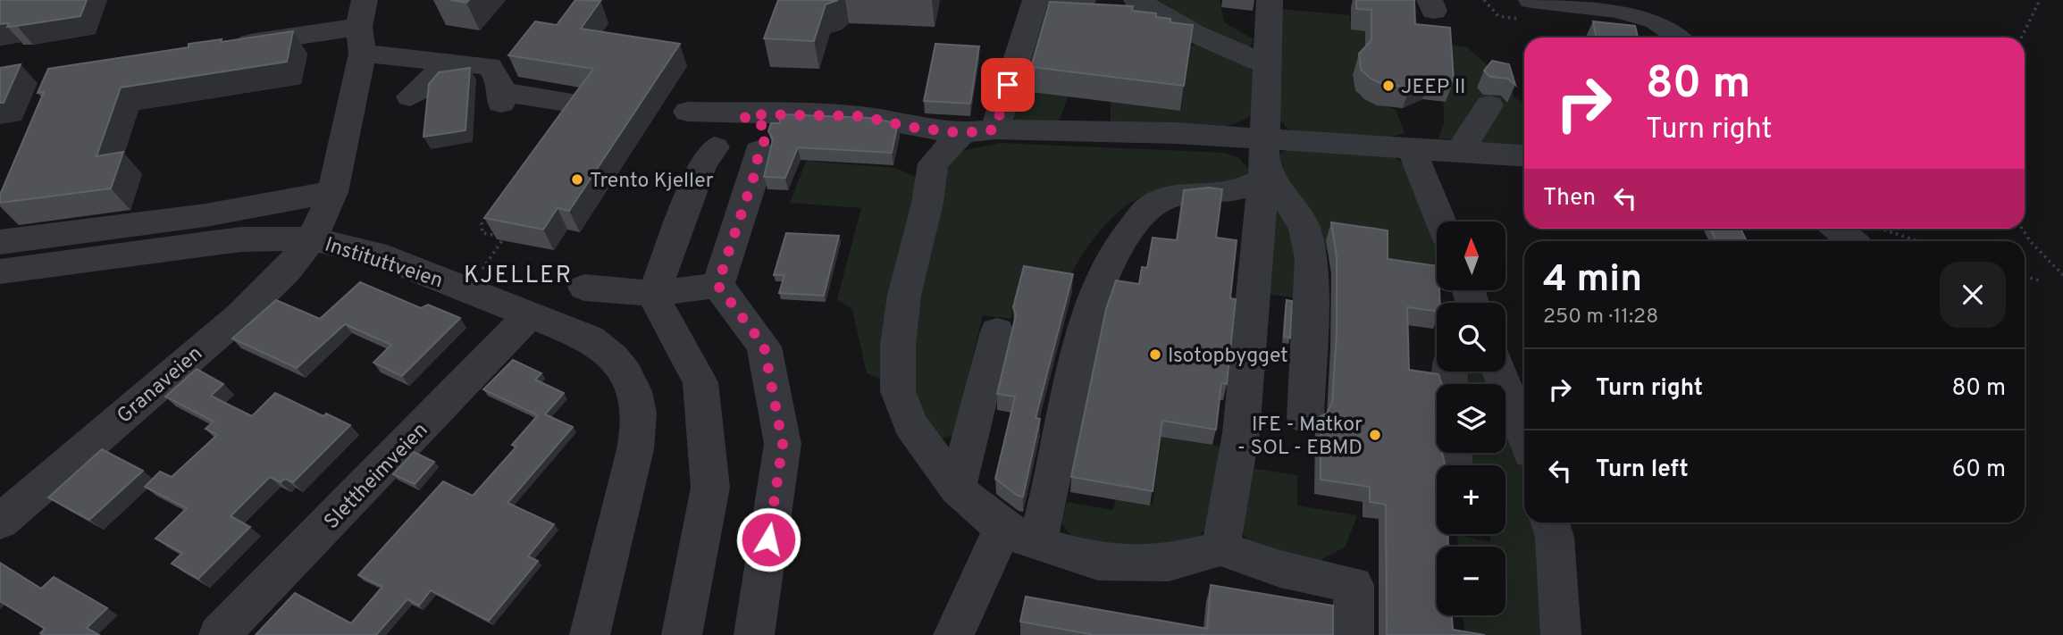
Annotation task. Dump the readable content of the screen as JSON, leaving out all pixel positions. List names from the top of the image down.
{
  "streets": {
    "street": ["Instituttveien", "Granaveien", "Slettheimveien"]
  },
  "crossings": [
    ["Instituttveien", "Granaveien"],
    ["Instituttveien", "Slettheimveien"]
  ],
  "districts": ["KJELLER"],
  "places": [
    "JEEP II",
    "Trento Kjeller",
    "Isotopbygget",
    "IFE - Matkor - SOL - EBMD"
  ],
  "north": "top",
  "page": {
    "turn": ["80 m", "Turn right"],
    "then": "Then",
    "map_buttons": ["+", "−"],
    "heading": ["4 min", "250 m · 11:28"],
    "list": [
      {
        "name": "Turn right",
        "value": "80 m"
      },
      {
        "name": "Turn left",
        "value": "60 m"
      }
    ]
  }
}
